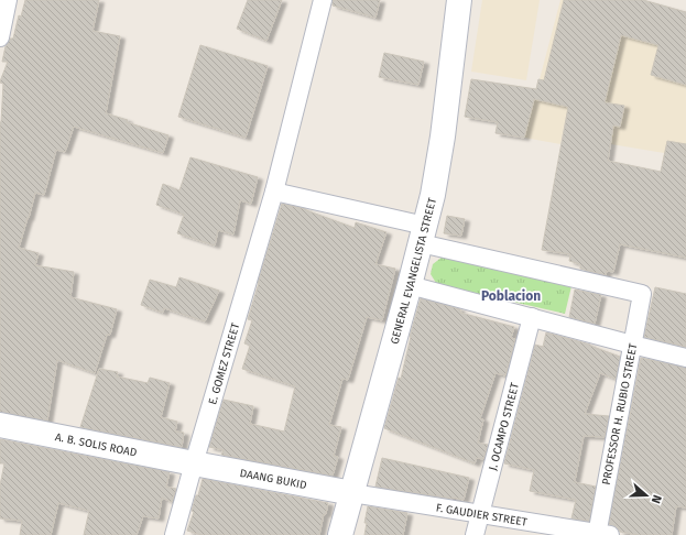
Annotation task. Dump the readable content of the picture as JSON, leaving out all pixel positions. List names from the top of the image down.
{
  "streets": {
    "main road": ["GENERAL EVANGELISTA STREET", "A. B. SOLIS ROAD", "DAANG BUKID"],
    "street": [
      "E. GOMEZ STREET",
      "PROFESSOR H. RUBIO STREET",
      "J. OCAMPO STREET",
      "F. GAUDIER STREET"
    ]
  },
  "crossings": [
    ["GENERAL EVANGELISTA STREET", "PROFESSOR H. RUBIO STREET"],
    ["GENERAL EVANGELISTA STREET", "DAANG BUKID"],
    ["GENERAL EVANGELISTA STREET", "F. GAUDIER STREET"],
    ["E. GOMEZ STREET", "A. B. SOLIS ROAD"],
    ["E. GOMEZ STREET", "DAANG BUKID"],
    ["PROFESSOR H. RUBIO STREET", "F. GAUDIER STREET"],
    ["J. OCAMPO STREET", "F. GAUDIER STREET"],
    ["A. B. SOLIS ROAD", "DAANG BUKID"],
    ["DAANG BUKID", "F. GAUDIER STREET"]
  ],
  "districts": ["Poblacion"],
  "north": "right"
}
